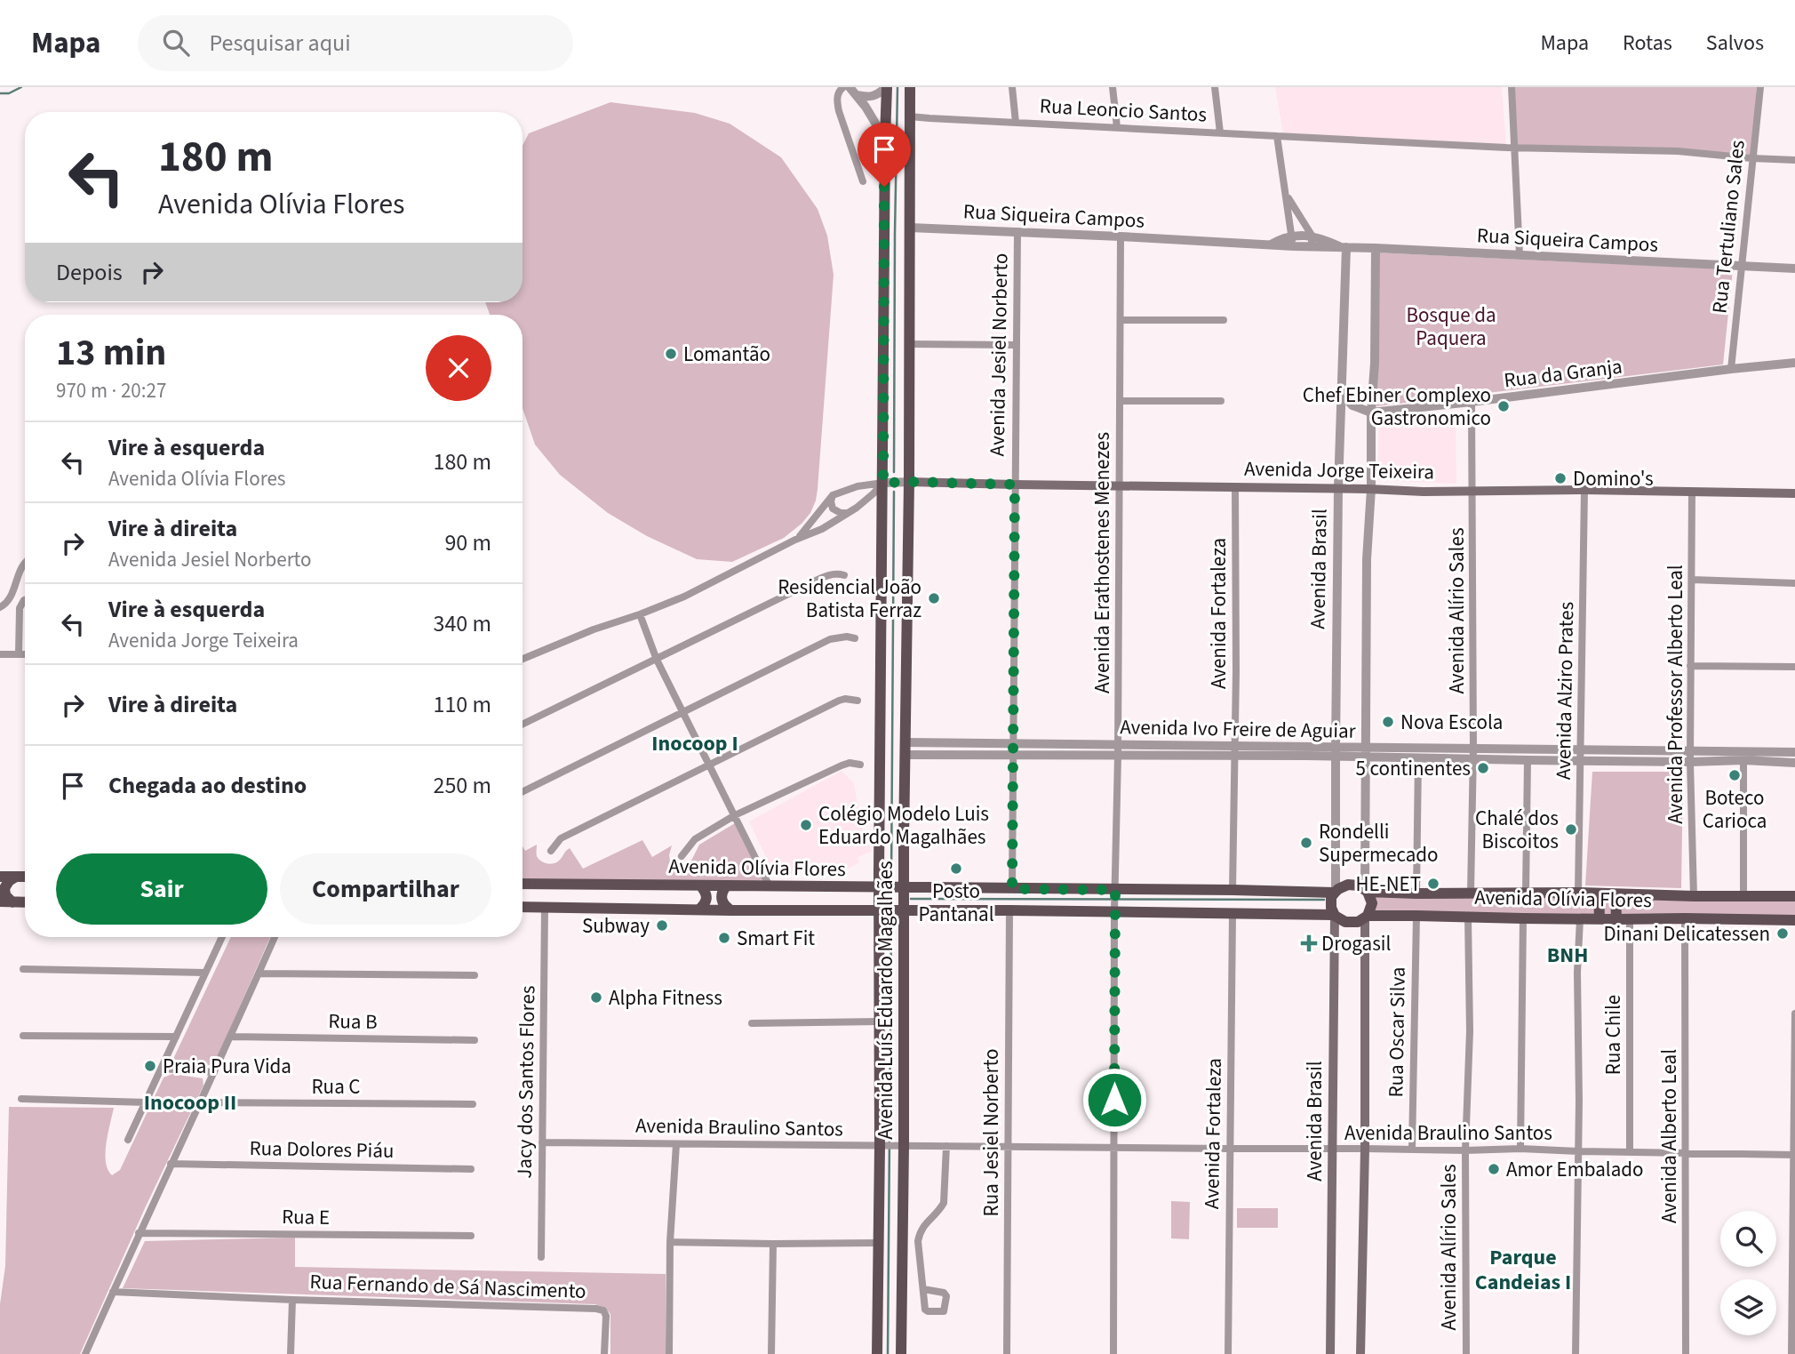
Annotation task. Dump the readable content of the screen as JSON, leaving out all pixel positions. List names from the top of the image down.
{
  "streets": {
    "main road": [
      "Avenida Jorge Teixeira",
      "Avenida Brasil",
      "Avenida Olívia Flores",
      "Avenida Luís Eduardo Magalhães"
    ],
    "street": [
      "Rua Leoncio Santos",
      "Rua Siqueira Campos",
      "Rua Tertuliano Sales",
      "Avenida Jesiel Norberto",
      "Rua da Granja",
      "Avenida Erathostenes Menezes",
      "Avenida Alírio Sales",
      "Avenida Fortaleza",
      "Avenida Alziro Prates",
      "Avenida Professor Alberto Leal",
      "Avenida Ivo Freire de Aguiar",
      "Rua B",
      "Rua Oscar Silva",
      "Rua Chile",
      "Jacy dos Santos Flores",
      "Rua C",
      "Avenida Braulino Santos",
      "Rua Jesiel Norberto",
      "Avenida Alberto Leal",
      "Rua Dolores Piáu",
      "Rua E",
      "Rua Fernando de Sá Nascimento"
    ]
  },
  "crossings": [
    ["Rua Leoncio Santos", "Rua Tertuliano Sales"],
    ["Rua Leoncio Santos", "Avenida Luís Eduardo Magalhães"],
    ["Rua Siqueira Campos", "Rua Tertuliano Sales"],
    ["Rua Siqueira Campos", "Avenida Jesiel Norberto"],
    ["Rua Siqueira Campos", "Avenida Erathostenes Menezes"],
    ["Rua Siqueira Campos", "Avenida Brasil"],
    ["Rua Siqueira Campos", "Avenida Luís Eduardo Magalhães"],
    ["Rua Tertuliano Sales", "Rua da Granja"],
    ["Avenida Jesiel Norberto", "Avenida Jorge Teixeira"],
    ["Avenida Jesiel Norberto", "Avenida Ivo Freire de Aguiar"],
    ["Avenida Jesiel Norberto", "Avenida Olívia Flores"],
    ["Rua da Granja", "Avenida Alírio Sales"],
    ["Avenida Jorge Teixeira", "Avenida Erathostenes Menezes"],
    ["Avenida Jorge Teixeira", "Avenida Brasil"],
    ["Avenida Jorge Teixeira", "Avenida Alírio Sales"],
    ["Avenida Jorge Teixeira", "Avenida Fortaleza"],
    ["Avenida Jorge Teixeira", "Avenida Alziro Prates"],
    ["Avenida Jorge Teixeira", "Avenida Professor Alberto Leal"],
    ["Avenida Jorge Teixeira", "Avenida Luís Eduardo Magalhães"],
    ["Avenida Erathostenes Menezes", "Avenida Ivo Freire de Aguiar"],
    ["Avenida Erathostenes Menezes", "Avenida Olívia Flores"],
    ["Avenida Brasil", "Avenida Ivo Freire de Aguiar"],
    ["Avenida Brasil", "Avenida Olívia Flores"],
    ["Avenida Brasil", "Avenida Braulino Santos"],
    ["Avenida Alírio Sales", "Avenida Ivo Freire de Aguiar"],
    ["Avenida Alírio Sales", "Avenida Olívia Flores"],
    ["Avenida Alírio Sales", "Avenida Braulino Santos"],
    ["Avenida Fortaleza", "Avenida Ivo Freire de Aguiar"],
    ["Avenida Fortaleza", "Avenida Olívia Flores"],
    ["Avenida Fortaleza", "Avenida Braulino Santos"],
    ["Avenida Alziro Prates", "Avenida Ivo Freire de Aguiar"],
    ["Avenida Alziro Prates", "Avenida Olívia Flores"],
    ["Avenida Professor Alberto Leal", "Avenida Ivo Freire de Aguiar"],
    ["Avenida Professor Alberto Leal", "Avenida Olívia Flores"],
    ["Avenida Ivo Freire de Aguiar", "Avenida Luís Eduardo Magalhães"],
    ["Avenida Olívia Flores", "Avenida Luís Eduardo Magalhães"],
    ["Avenida Olívia Flores", "Rua Oscar Silva"],
    ["Avenida Olívia Flores", "Rua Chile"],
    ["Avenida Olívia Flores", "Jacy dos Santos Flores"],
    ["Avenida Olívia Flores", "Rua Jesiel Norberto"],
    ["Avenida Olívia Flores", "Avenida Alberto Leal"],
    ["Avenida Luís Eduardo Magalhães", "Avenida Braulino Santos"],
    ["Rua Oscar Silva", "Avenida Braulino Santos"],
    ["Rua Chile", "Avenida Braulino Santos"],
    ["Jacy dos Santos Flores", "Avenida Braulino Santos"],
    ["Avenida Braulino Santos", "Rua Jesiel Norberto"],
    ["Avenida Braulino Santos", "Avenida Alberto Leal"]
  ],
  "districts": [
    "Inocoop I",
    "BNH",
    "Inocoop II",
    "Parque Candeias I"
  ],
  "parks": ["Bosque da Paquera"],
  "places": {
    "other": [
      "Lomantão",
      "Chef Ebiner Complexo Gastronomico",
      "Domino's",
      "Residencial João Batista Ferraz",
      "Nova Escola",
      "5 continentes",
      "Boteco Carioca",
      "Colégio Modelo Luis Eduardo Magalhães",
      "Chalé dos Biscoitos",
      "Rondelli Supermecado",
      "Posto Pantanal",
      "HE-NET",
      "Subway",
      "Dinani Delicatessen",
      "Smart Fit",
      "Alpha Fitness",
      "Praia Pura Vida",
      "Amor Embalado"
    ],
    "health": ["Drogasil"]
  },
  "page": {
    "header": "Mapa",
    "search": "Pesquisar aqui",
    "nav": ["Mapa", "Rotas", "Salvos"],
    "turn": ["180 m", "Avenida Olívia Flores"],
    "then": "Depois",
    "heading": ["13 min", "970 m · 20:27"],
    "list": [
      {
        "name": "Vire à esquerda",
        "note": "Avenida Olívia Flores",
        "value": "180 m"
      },
      {
        "name": "Vire à direita",
        "note": "Avenida Jesiel Norberto",
        "value": "90 m"
      },
      {
        "name": "Vire à esquerda",
        "note": "Avenida Jorge Teixeira",
        "value": "340 m"
      },
      {
        "name": "Vire à direita",
        "value": "110 m"
      },
      {
        "name": "Chegada ao destino",
        "value": "250 m"
      }
    ],
    "buttons": ["Sair", "Compartilhar"]
  }
}
